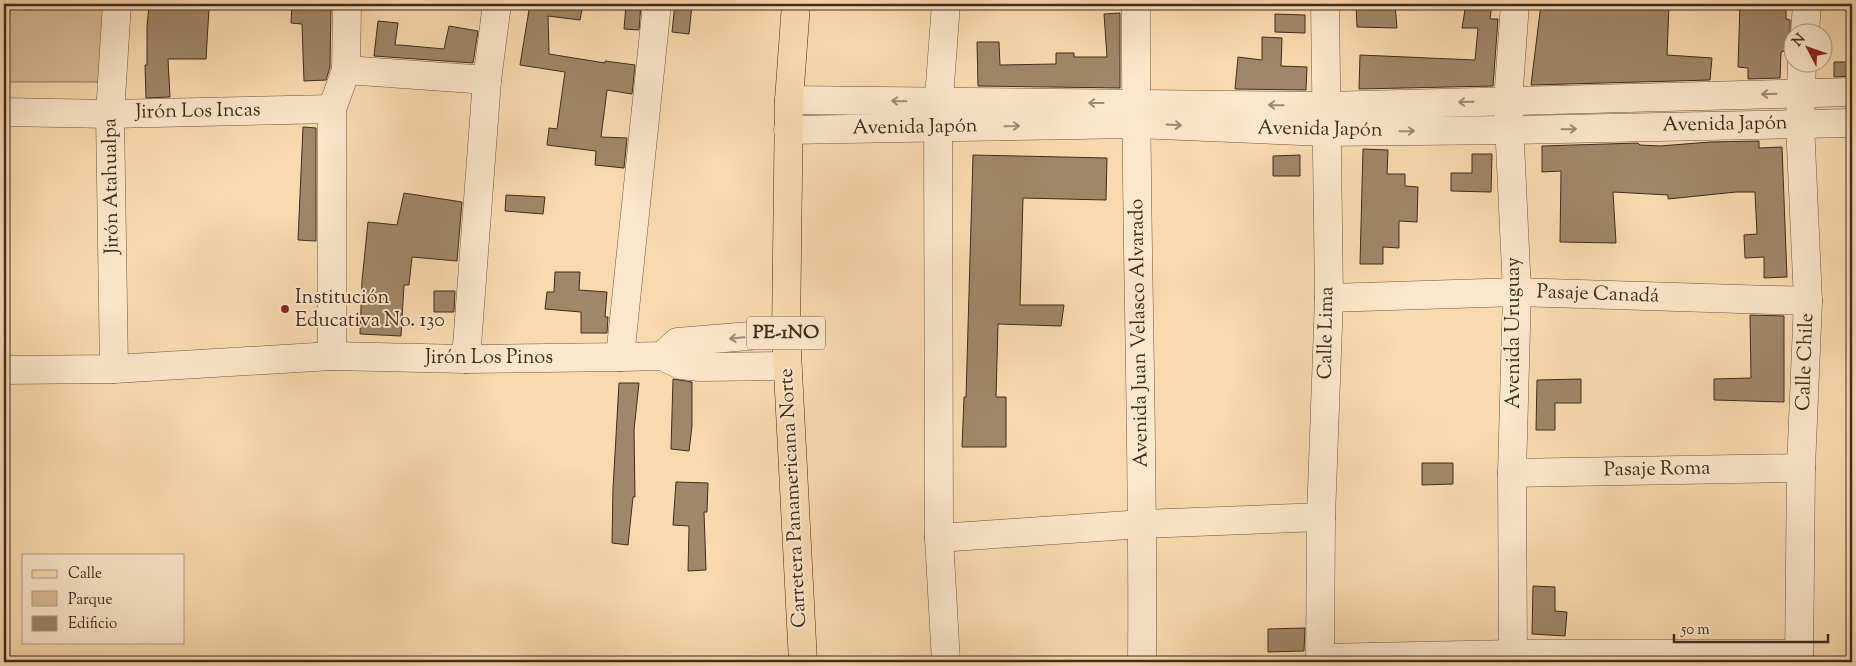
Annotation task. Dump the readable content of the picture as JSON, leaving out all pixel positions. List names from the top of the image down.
{
  "streets": {
    "main road": ["PE-1NO", "Carretera Panamericana Norte"],
    "street": [
      "Jirón Los Incas",
      "Avenida Japón",
      "Jirón Atahualpa",
      "Pasaje Canadá",
      "Avenida Juan Velasco Alvarado",
      "Calle Lima",
      "Avenida Uruguay",
      "Jirón Los Pinos",
      "Calle Chile",
      "Pasaje Roma"
    ]
  },
  "crossings": [
    ["Jirón Los Incas", "Jirón Atahualpa"],
    ["Avenida Japón", "Calle Lima"],
    ["Avenida Japón", "Avenida Uruguay"],
    ["Avenida Japón", "Calle Chile"],
    ["Avenida Japón", "Carretera Panamericana Norte"],
    ["Jirón Atahualpa", "Jirón Los Pinos"],
    ["Pasaje Canadá", "Calle Lima"],
    ["Pasaje Canadá", "Avenida Uruguay"],
    ["Pasaje Canadá", "Calle Chile"],
    ["Avenida Uruguay", "Pasaje Roma"],
    ["Calle Chile", "Pasaje Roma"]
  ],
  "places": ["Institución Educativa No. 130"],
  "legend": ["Calle", "Parque", "Edificio"],
  "scale_bar": "50 m",
  "north": "top left"
}
